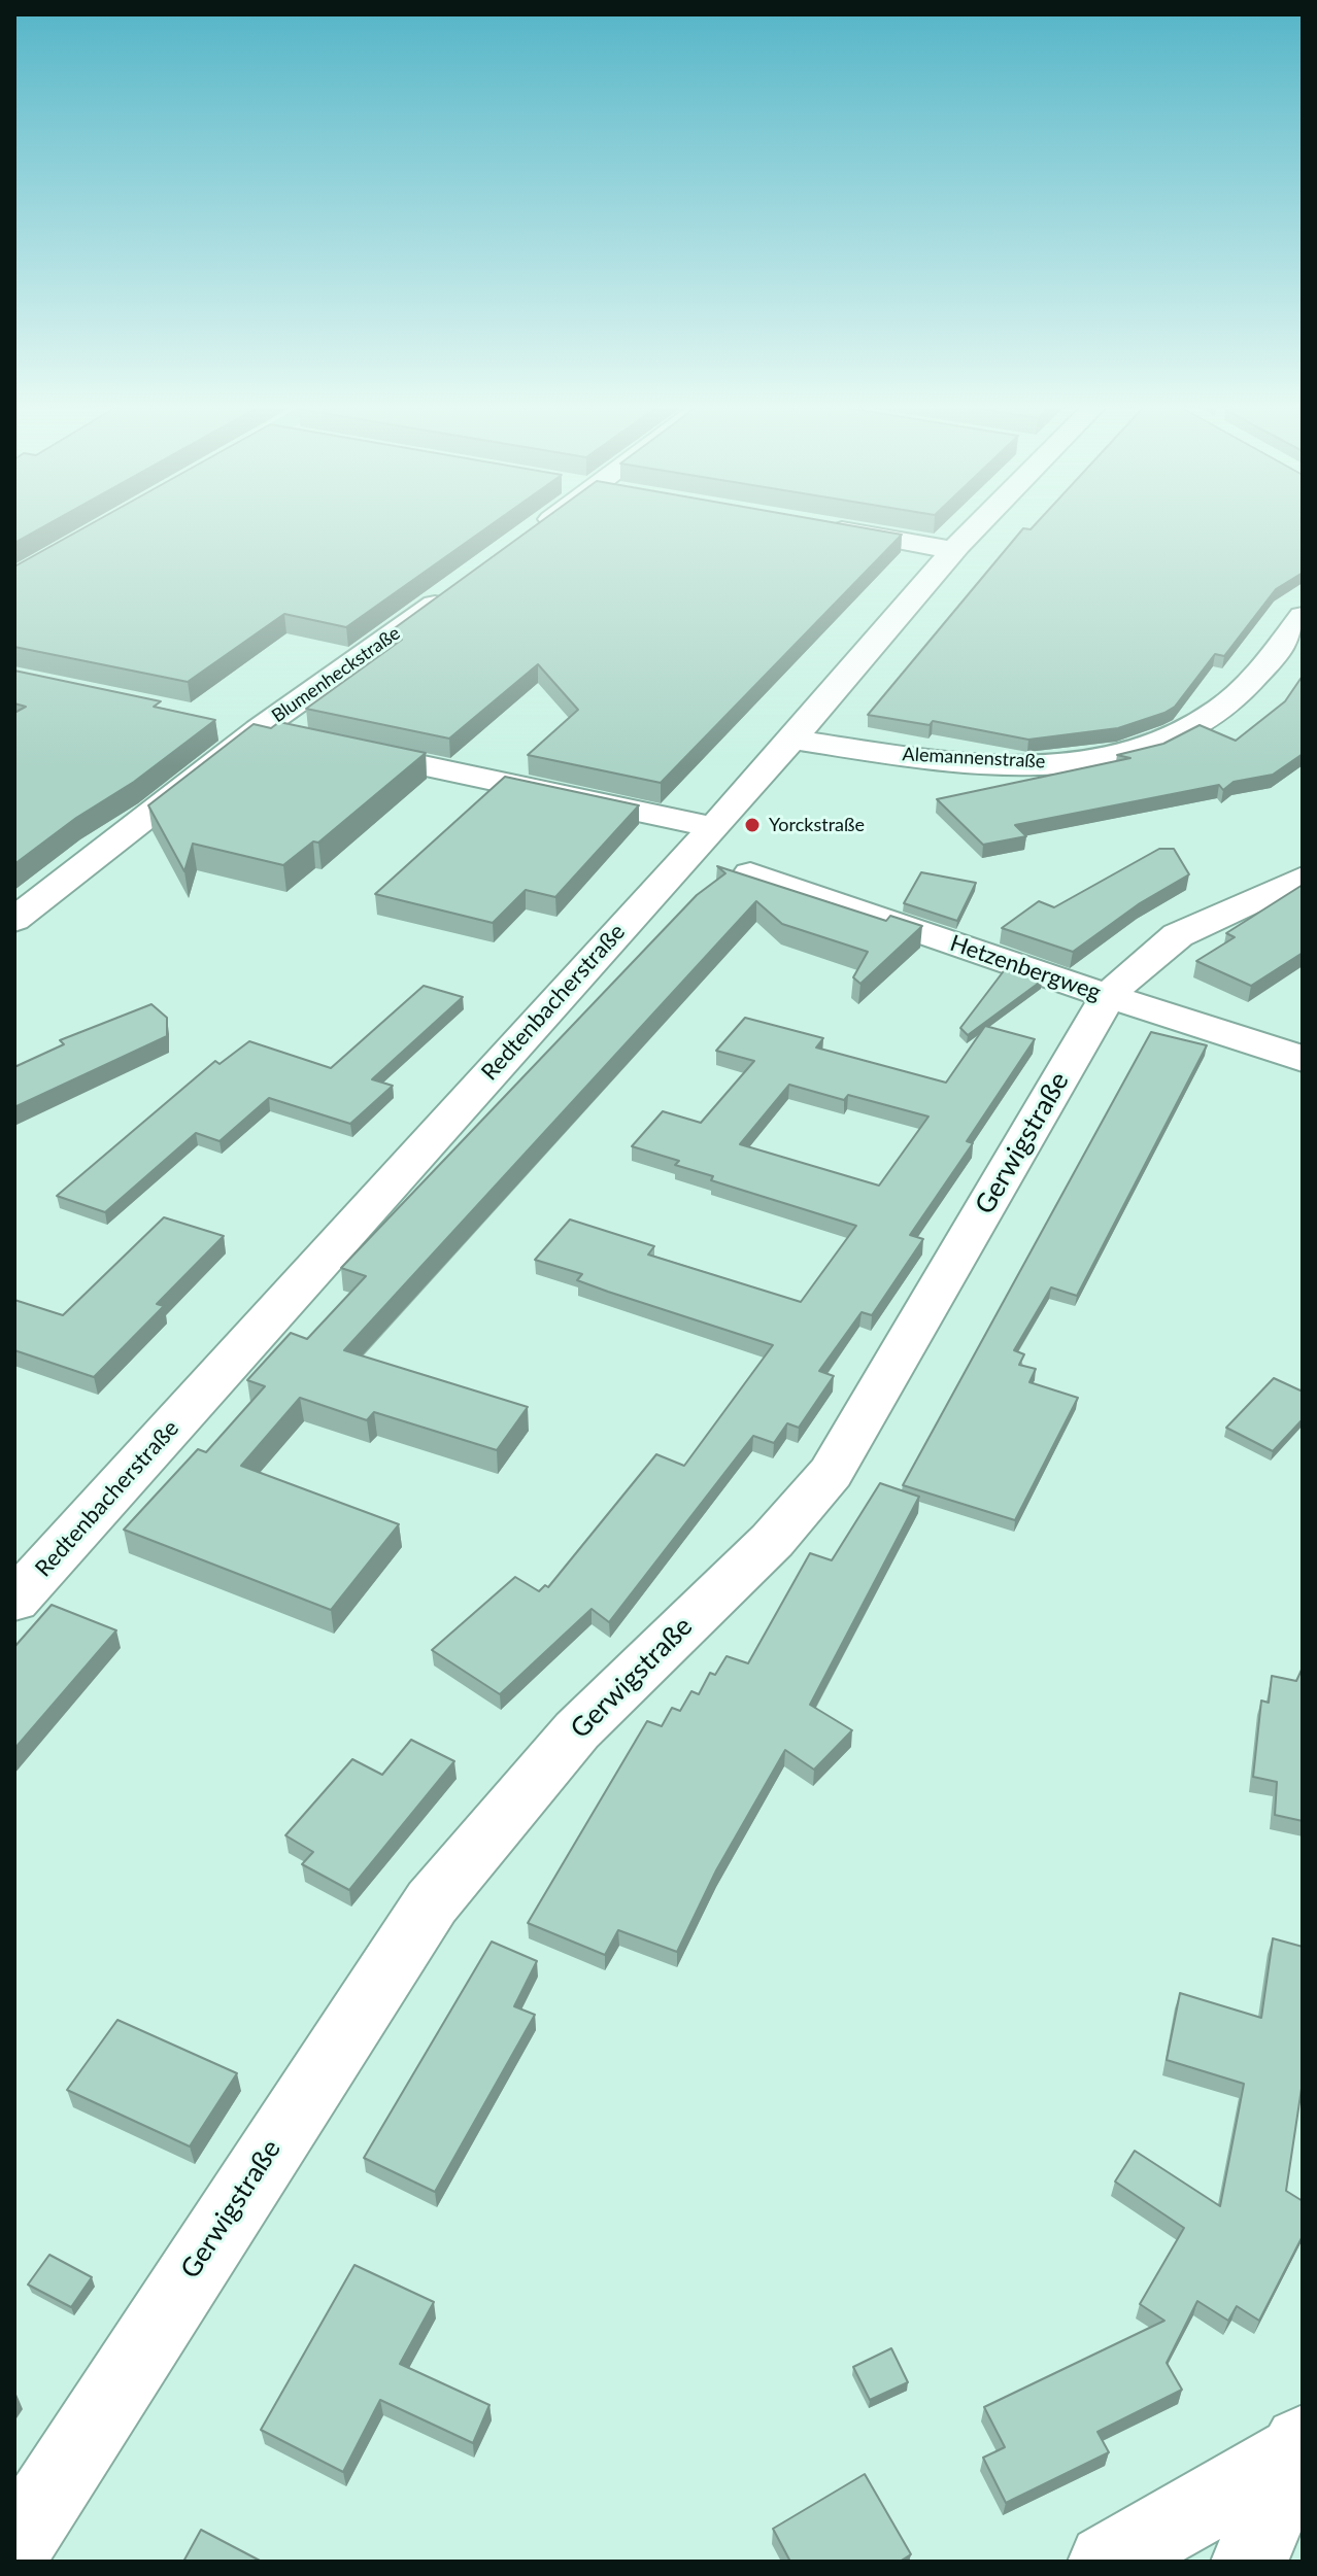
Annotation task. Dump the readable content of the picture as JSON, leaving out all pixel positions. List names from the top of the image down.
{
  "streets": {
    "street": [
      "Blumenheckstraße",
      "Alemannenstraße",
      "Hetzenbergweg",
      "Redtenbacherstraße",
      "Gerwigstraße"
    ]
  },
  "crossings": [
    ["Alemannenstraße", "Redtenbacherstraße"],
    ["Hetzenbergweg", "Gerwigstraße"]
  ],
  "places": ["Yorckstraße"]
}
